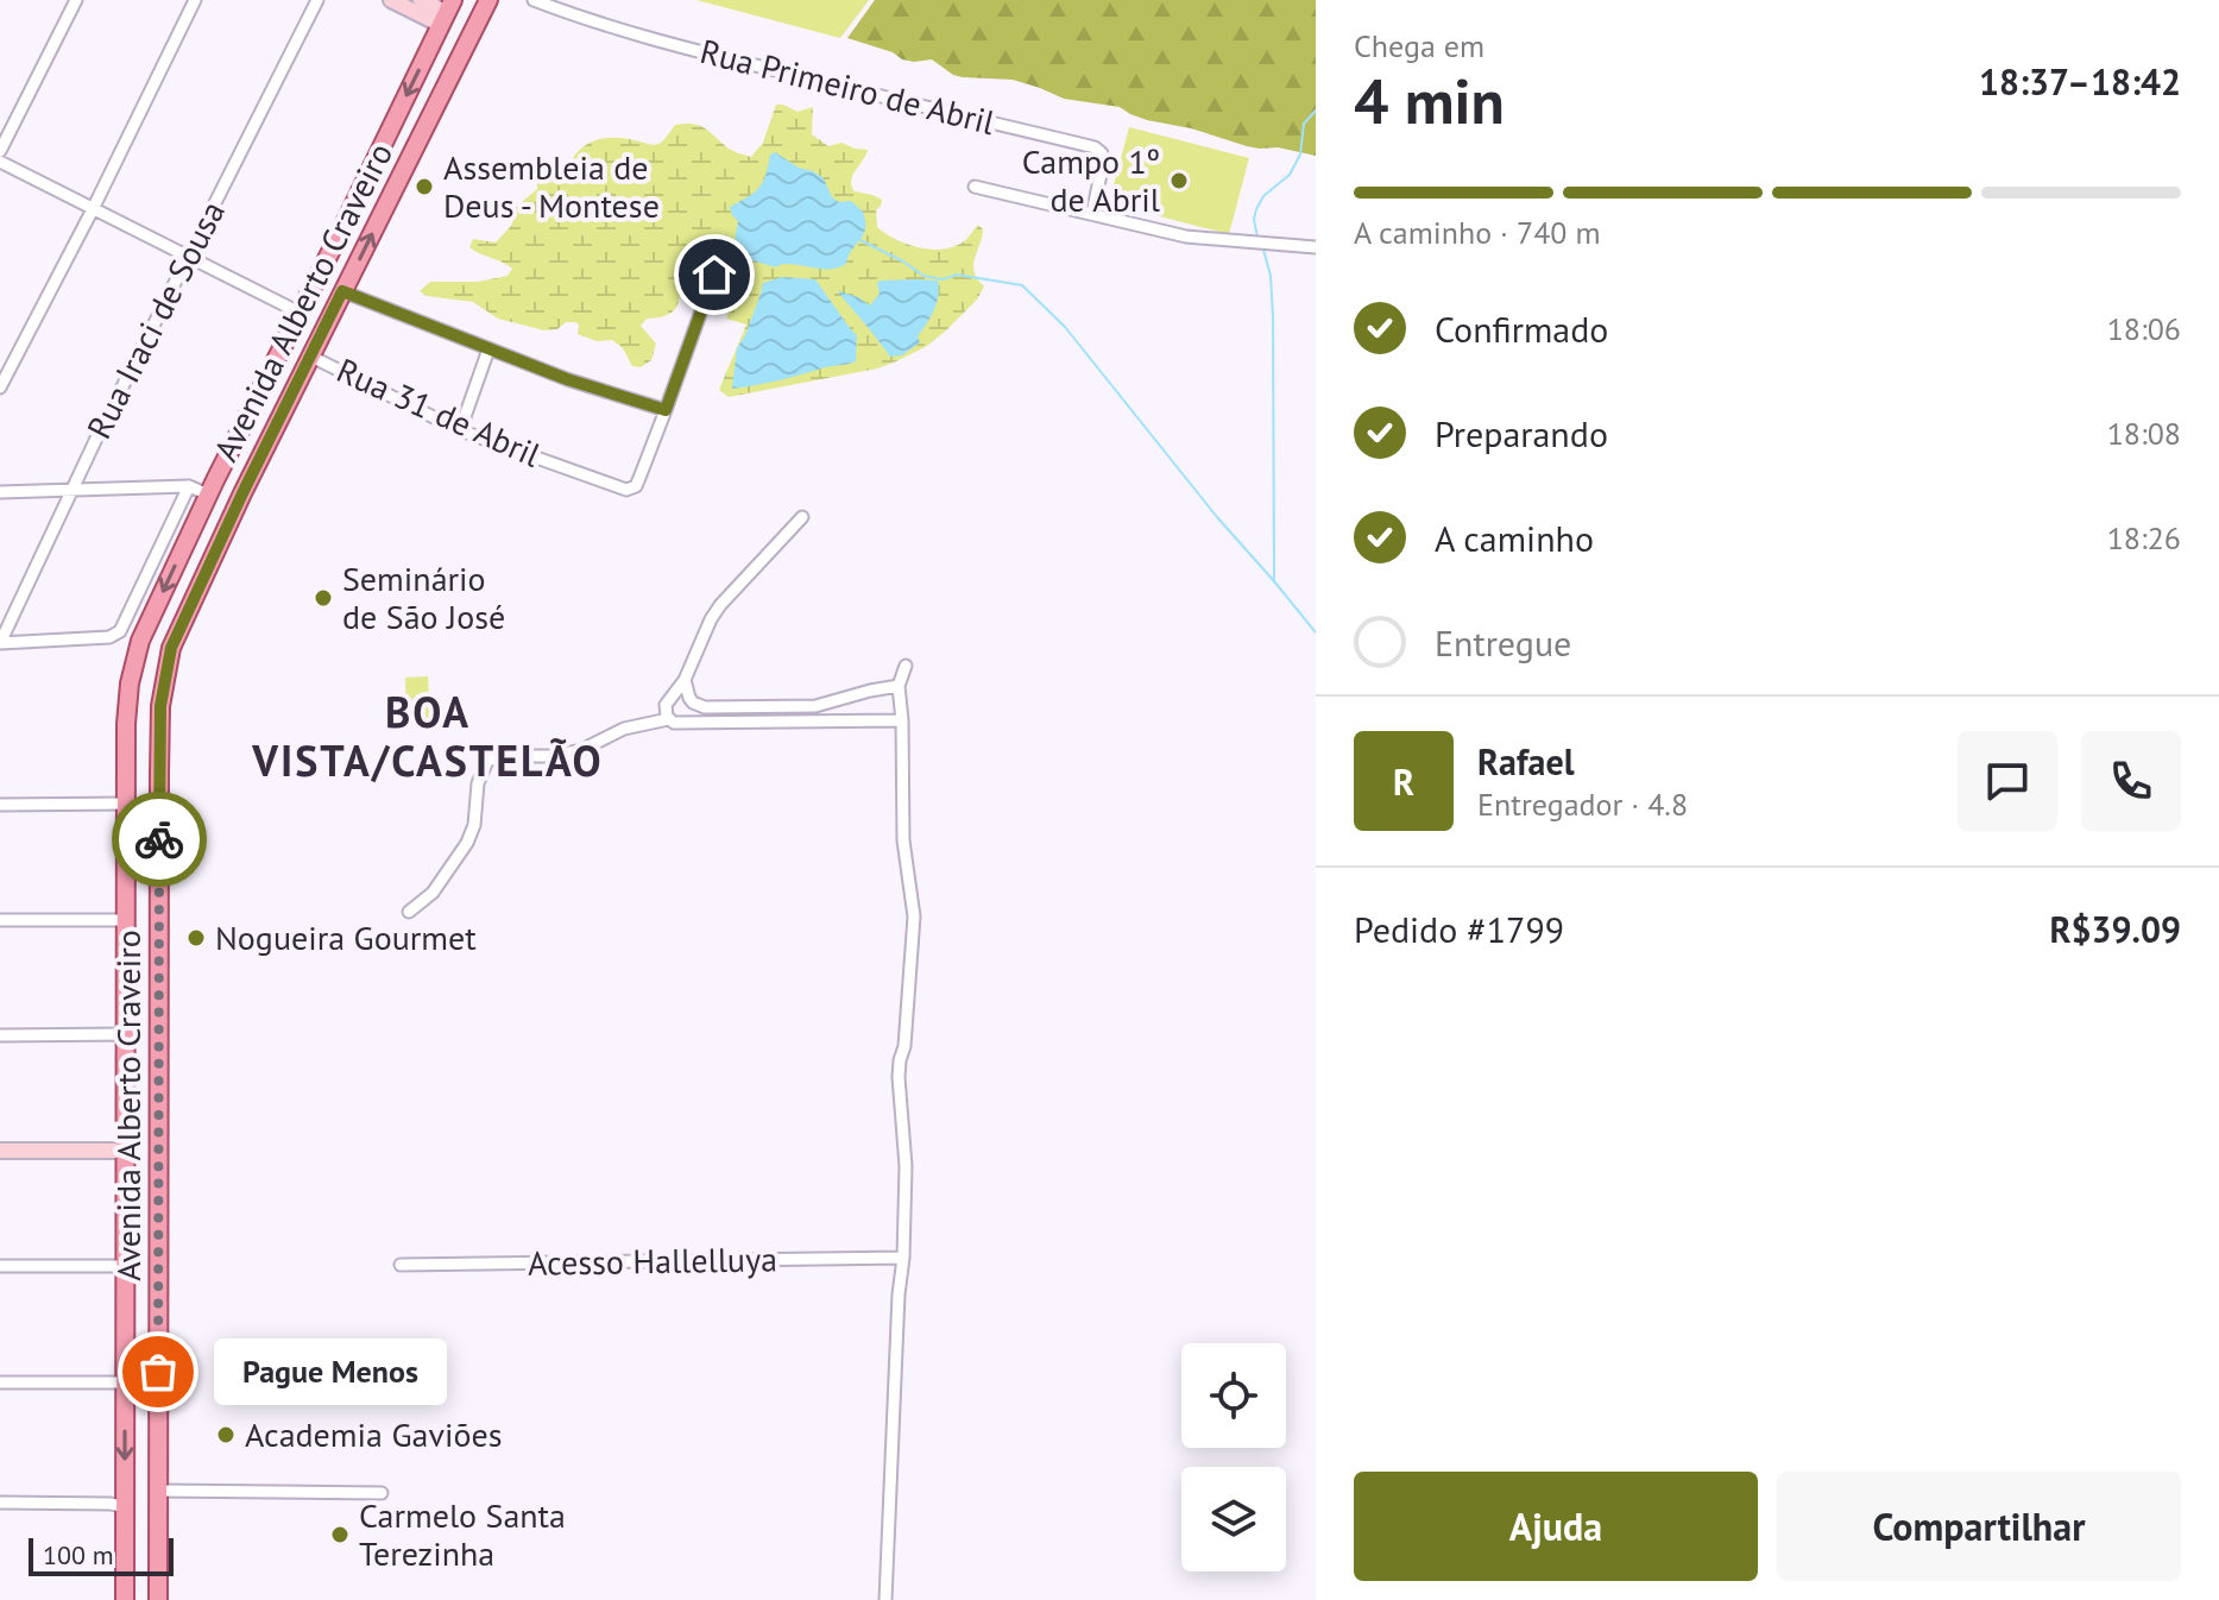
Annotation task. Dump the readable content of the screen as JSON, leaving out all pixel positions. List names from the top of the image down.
{
  "streets": {
    "main road": ["Avenida Alberto Craveiro"],
    "street": [
      "Rua Primeiro de Abril",
      "Rua Iraci de Sousa",
      "Rua 31 de Abril",
      "Acesso Hallelluya"
    ]
  },
  "crossings": [
    ["Avenida Alberto Craveiro", "Rua 31 de Abril"]
  ],
  "districts": ["BOA VISTA/CASTELÃO"],
  "places": [
    "Campo 1º de Abril",
    "Assembleia de Deus - Montese",
    "Seminário de São José",
    "Nogueira Gourmet",
    "Pague Menos",
    "Academia Gaviões",
    "Carmelo Santa Terezinha"
  ],
  "scale_bar": "100 m",
  "page": {
    "heading": ["4 min", "Chega em", "18:37–18:42"],
    "panel": [
      "Rafael",
      "Entregador · 4.8",
      "Pedido #1799",
      "R$39.09"
    ],
    "bar": "A caminho · 740 m",
    "list": [
      ["Confirmado", "18:06"],
      ["Preparando", "18:08"],
      ["A caminho", "18:26"],
      "Entregue"
    ],
    "round": "R",
    "bubble": "Pague Menos",
    "buttons": ["Ajuda", "Compartilhar"],
    "scale": "100 m"
  }
}
